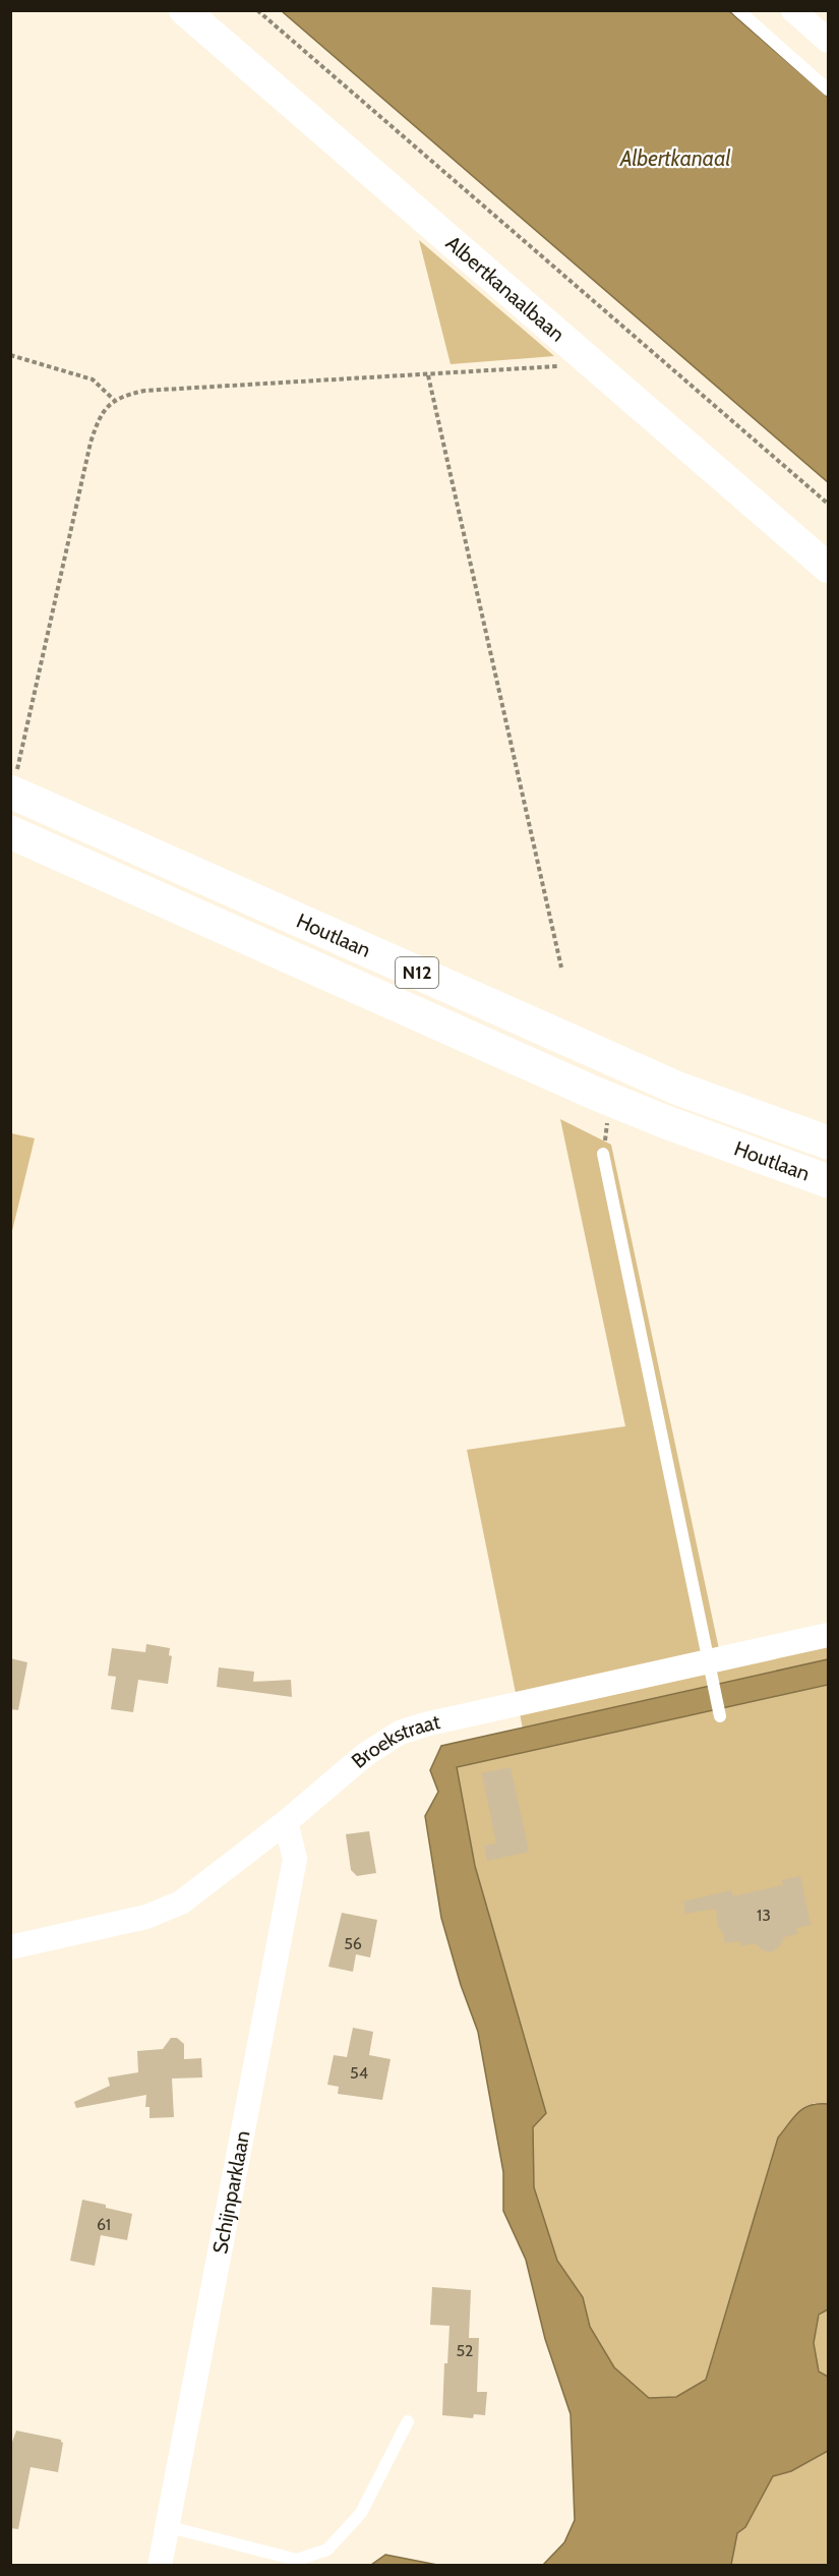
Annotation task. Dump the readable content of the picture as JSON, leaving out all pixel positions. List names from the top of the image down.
{
  "streets": {
    "main road": ["Houtlaan", "N12"],
    "street": ["Albertkanaalbaan", "Broekstraat", "Schijnparklaan"]
  },
  "crossings": [
    ["Broekstraat", "Schijnparklaan"]
  ],
  "water": ["Albertkanaal"],
  "house_numbers": [
    "13",
    "56",
    "54",
    "61",
    "52"
  ]
}
